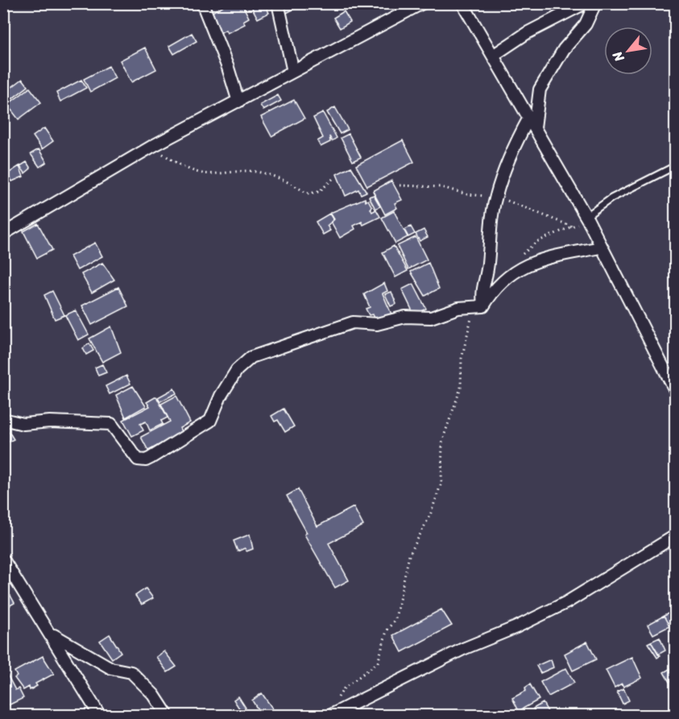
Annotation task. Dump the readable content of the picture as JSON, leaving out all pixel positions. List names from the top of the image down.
{
  "north": "bottom left"
}
